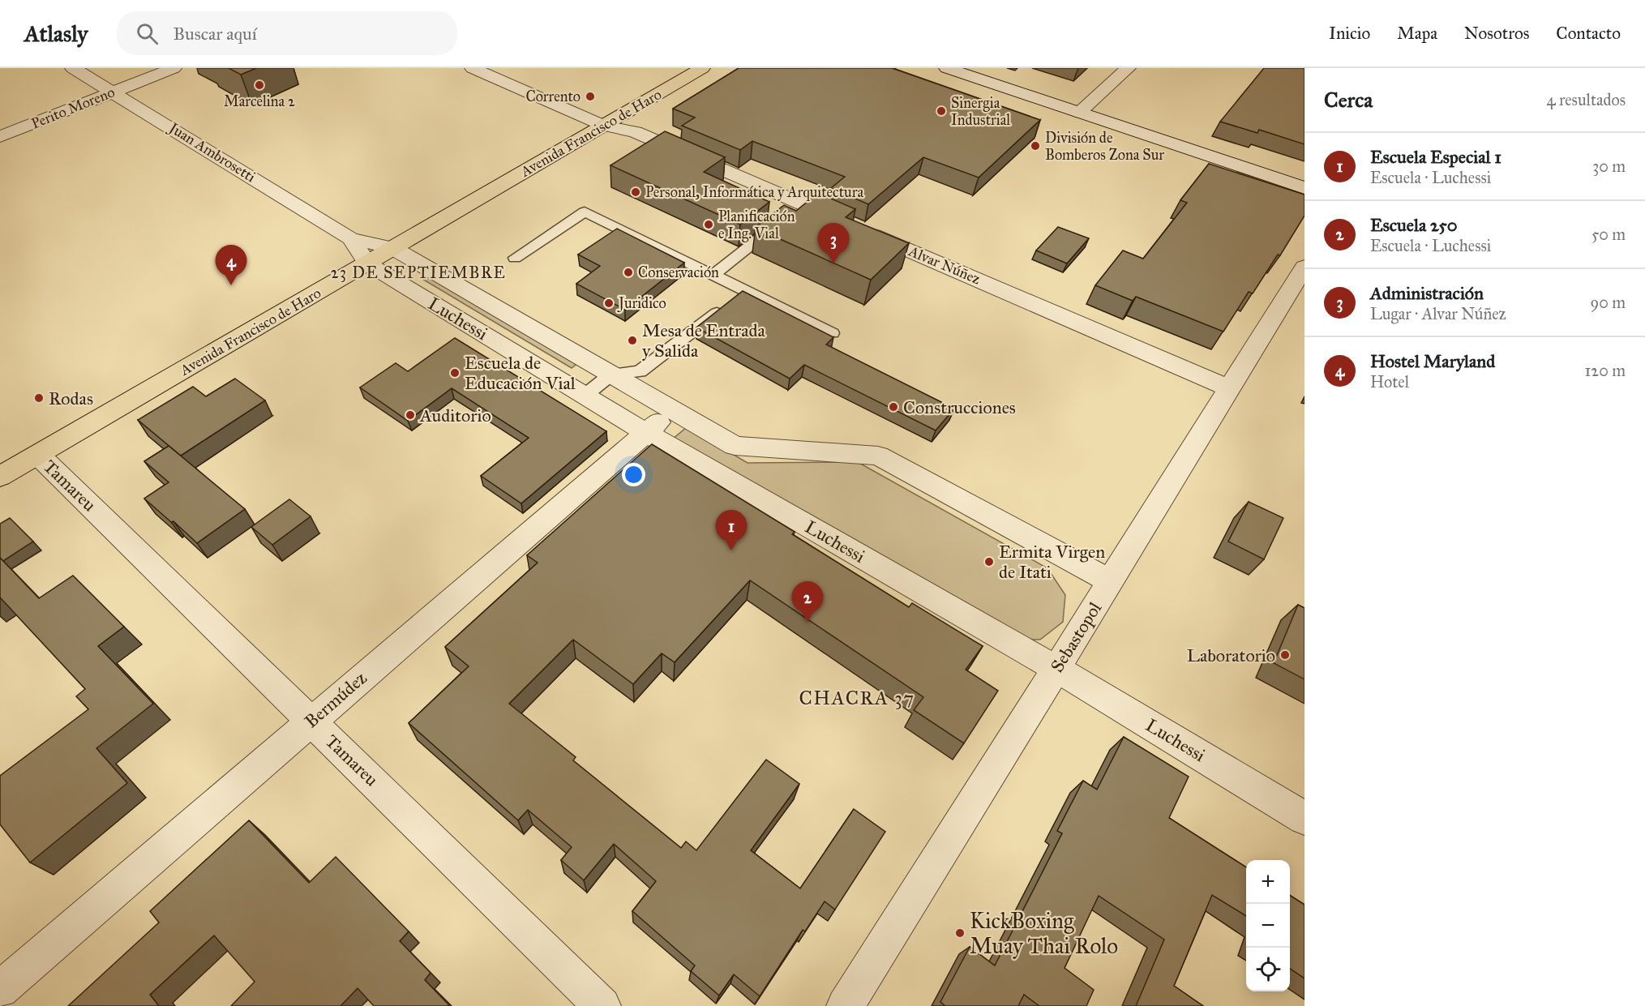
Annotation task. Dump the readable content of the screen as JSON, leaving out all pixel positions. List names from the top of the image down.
{
  "streets": {
    "main road": ["Avenida Francisco de Haro"],
    "street": [
      "Perito Moreno",
      "Juan Ambrosetti",
      "Alvar Núñez",
      "Luchessi",
      "Tamareu",
      "Sebastopol",
      "Bermúdez"
    ]
  },
  "crossings": [
    ["Perito Moreno", "Juan Ambrosetti"],
    ["Avenida Francisco de Haro", "Juan Ambrosetti"],
    ["Avenida Francisco de Haro", "Alvar Núñez"],
    ["Avenida Francisco de Haro", "Luchessi"],
    ["Avenida Francisco de Haro", "Tamareu"],
    ["Juan Ambrosetti", "Luchessi"],
    ["Alvar Núñez", "Sebastopol"],
    ["Luchessi", "Sebastopol"],
    ["Luchessi", "Bermúdez"],
    ["Tamareu", "Bermúdez"]
  ],
  "districts": ["23 DE SEPTIEMBRE", "CHACRA 37"],
  "places": [
    "Marcelina 2",
    "Corrento",
    "Sinergia Industrial",
    "División de Bomberos Zona Sur",
    "Personal, Informática y Arquitectura",
    "Planificación e Ing. Vial",
    "Conservación",
    "Juridico",
    "Mesa de Entrada y Salida",
    "Escuela de Educación Vial",
    "Rodas",
    "Construcciones",
    "Auditorio",
    "Ermita Virgen de Itati",
    "Laboratorio",
    "KickBoxing Muay Thai Rolo"
  ],
  "page": {
    "header": "Atlasly",
    "search": "Buscar aquí",
    "nav": [
      "Inicio",
      "Mapa",
      "Nosotros",
      "Contacto"
    ],
    "heading": ["Cerca", "4 resultados"],
    "list": [
      {
        "mark": "1",
        "name": "Escuela Especial 1",
        "note": "Escuela · Luchessi",
        "value": "30 m"
      },
      {
        "mark": "2",
        "name": "Escuela 250",
        "note": "Escuela · Luchessi",
        "value": "50 m"
      },
      {
        "mark": "3",
        "name": "Administración",
        "note": "Lugar · Alvar Núñez",
        "value": "90 m"
      },
      {
        "mark": "4",
        "name": "Hostel Maryland",
        "note": "Hotel",
        "value": "120 m"
      }
    ],
    "pins": [
      "3",
      "4",
      "1",
      "2"
    ],
    "map_buttons": ["+", "−"]
  }
}
